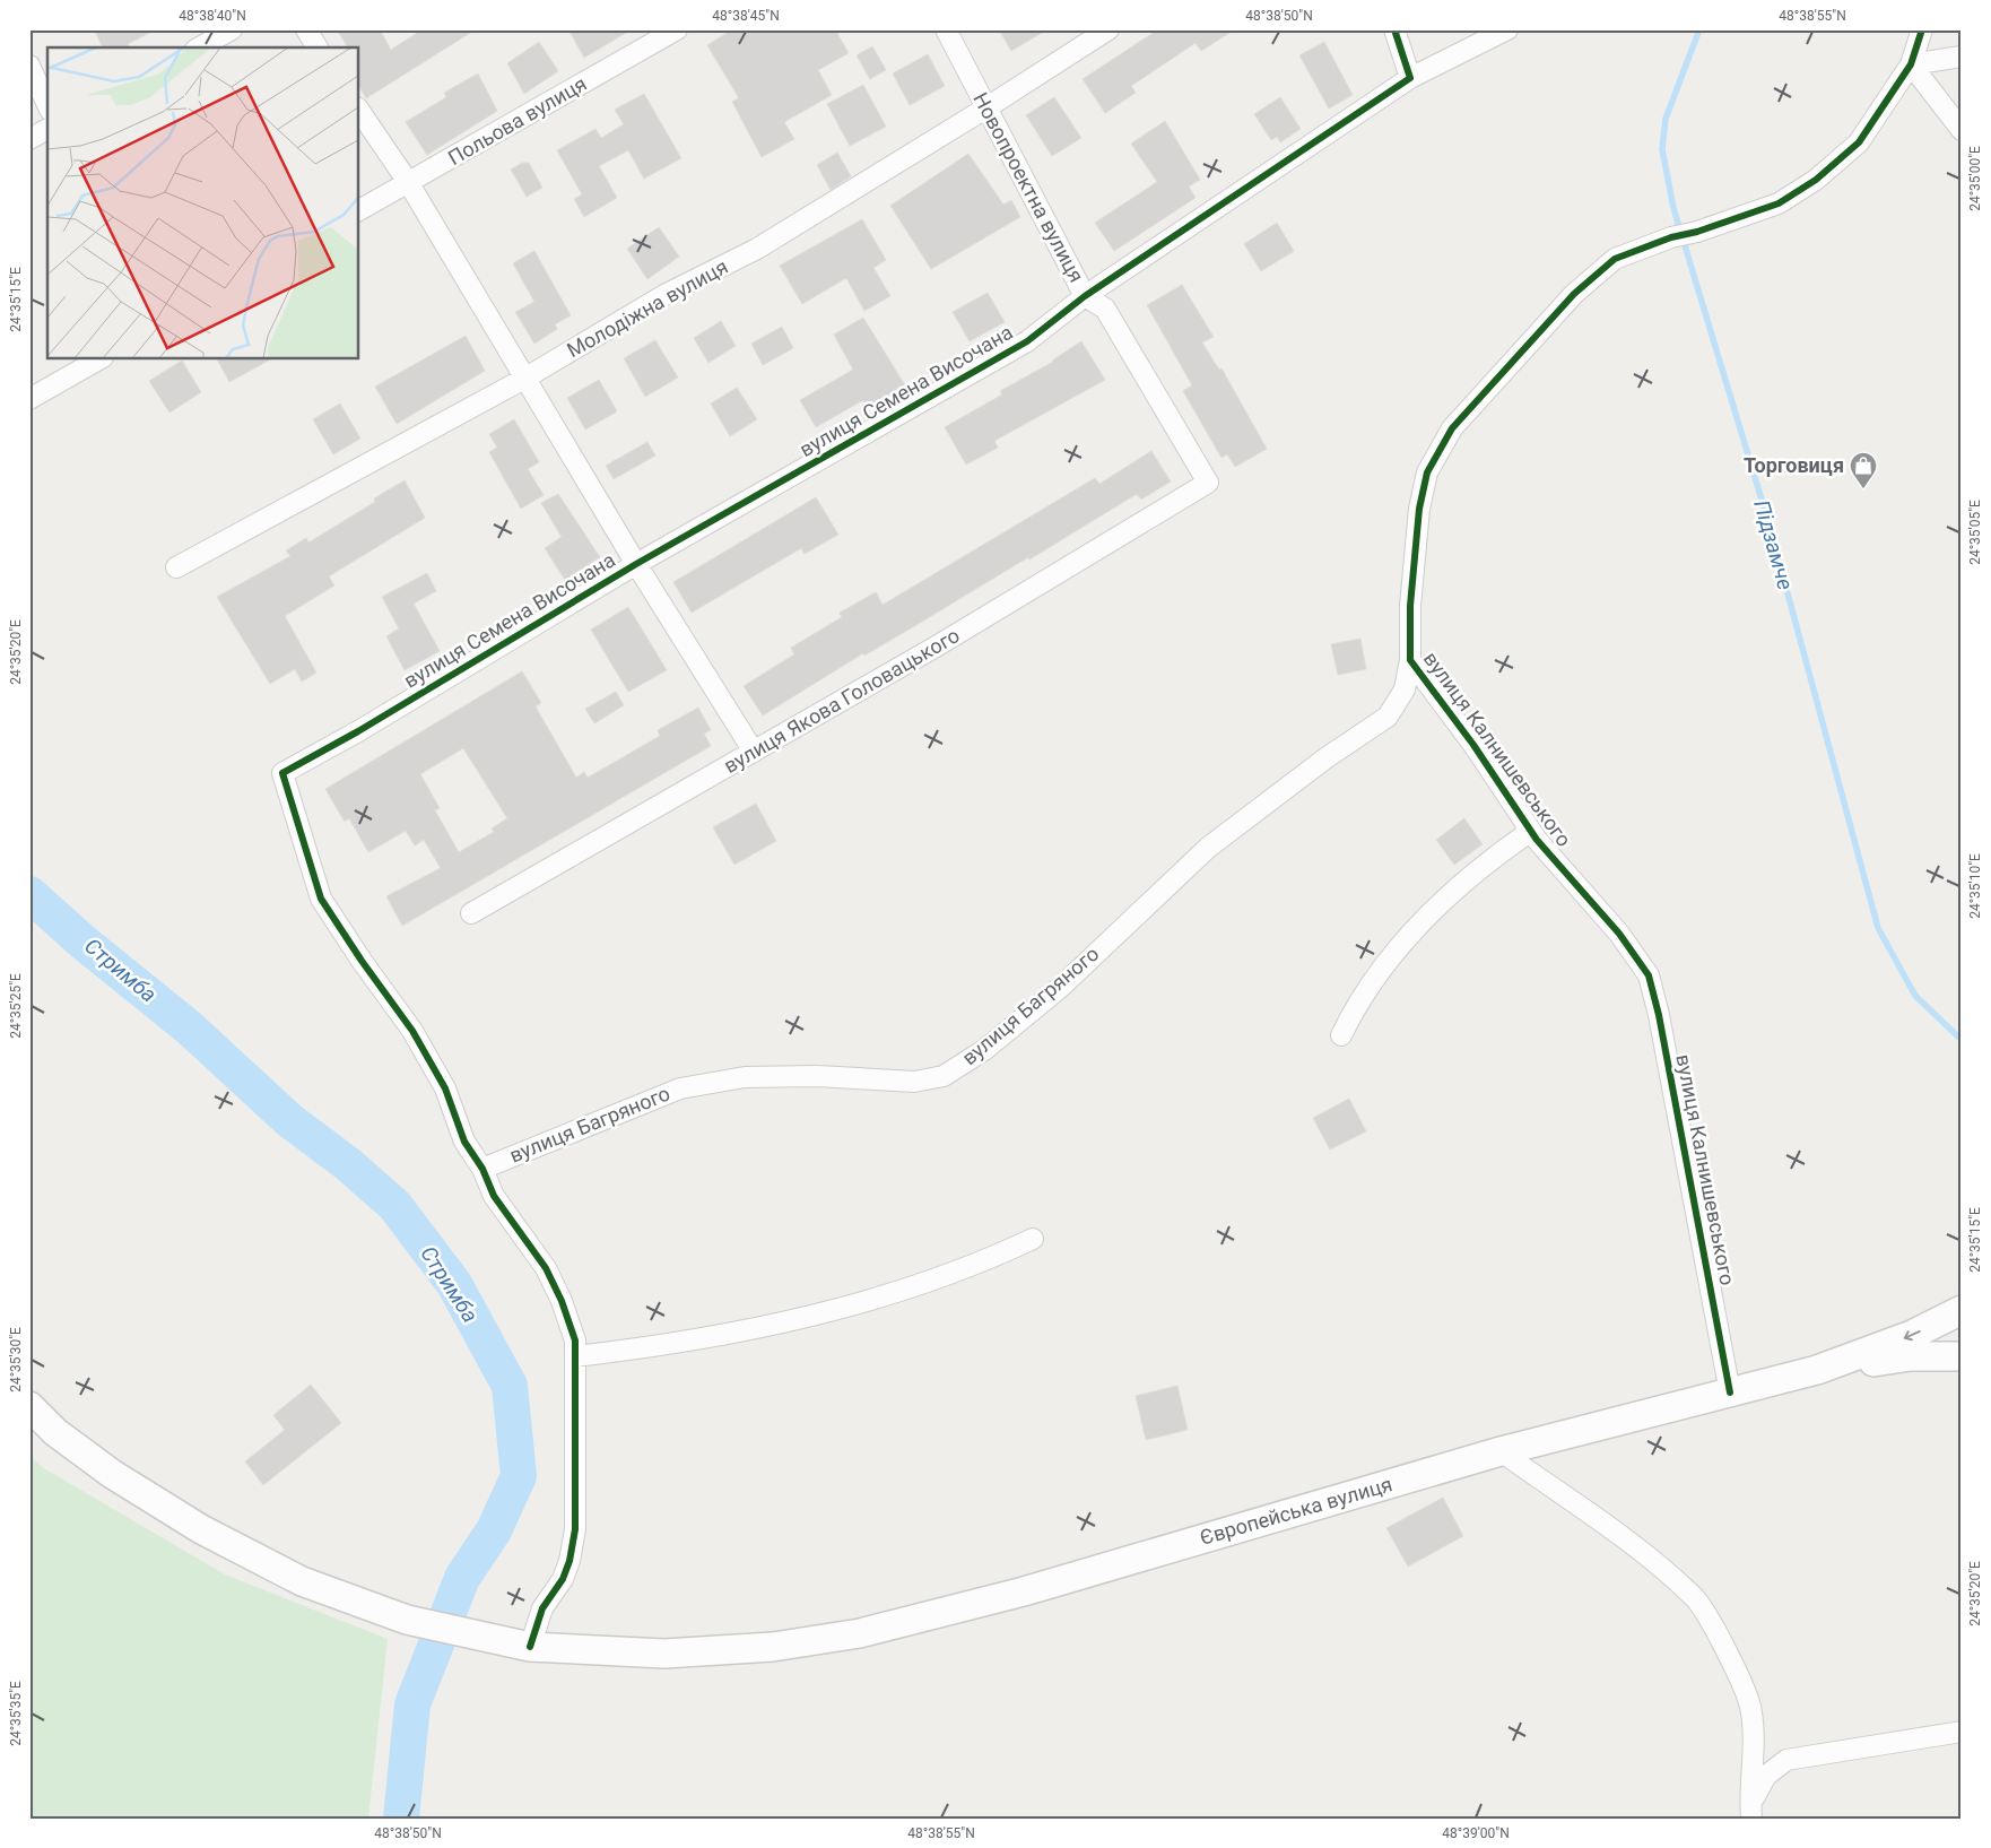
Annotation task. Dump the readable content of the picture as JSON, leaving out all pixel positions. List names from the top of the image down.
{
  "streets": {
    "main road": ["Європейська вулиця"],
    "street": [
      "Польова вулиця",
      "Новопроектна вулиця",
      "Молодіжна вулиця",
      "вулиця Семена Височана",
      "вулиця Якова Головацького",
      "вулиця Калнишевського",
      "вулиця Багряного"
    ]
  },
  "crossings": [
    ["Новопроектна вулиця", "Молодіжна вулиця"],
    ["Новопроектна вулиця", "вулиця Семена Височана"],
    ["Новопроектна вулиця", "вулиця Якова Головацького"],
    ["вулиця Семена Височана", "вулиця Багряного"],
    ["вулиця Калнишевського", "вулиця Багряного"],
    ["вулиця Калнишевського", "Європейська вулиця"]
  ],
  "water": ["Підзамче", "Стримба"],
  "places": {
    "shop": ["Торговиця"]
  },
  "coordinates": [
    "48°38'40\"N",
    "48°38'45\"N",
    "48°38'50\"N",
    "48°38'55\"N",
    "24°35'00\"E",
    "24°35'15\"E",
    "24°35'05\"E",
    "24°35'20\"E",
    "24°35'10\"E",
    "24°35'25\"E",
    "24°35'30\"E",
    "24°35'35\"E",
    "48°39'00\"N"
  ]
}
